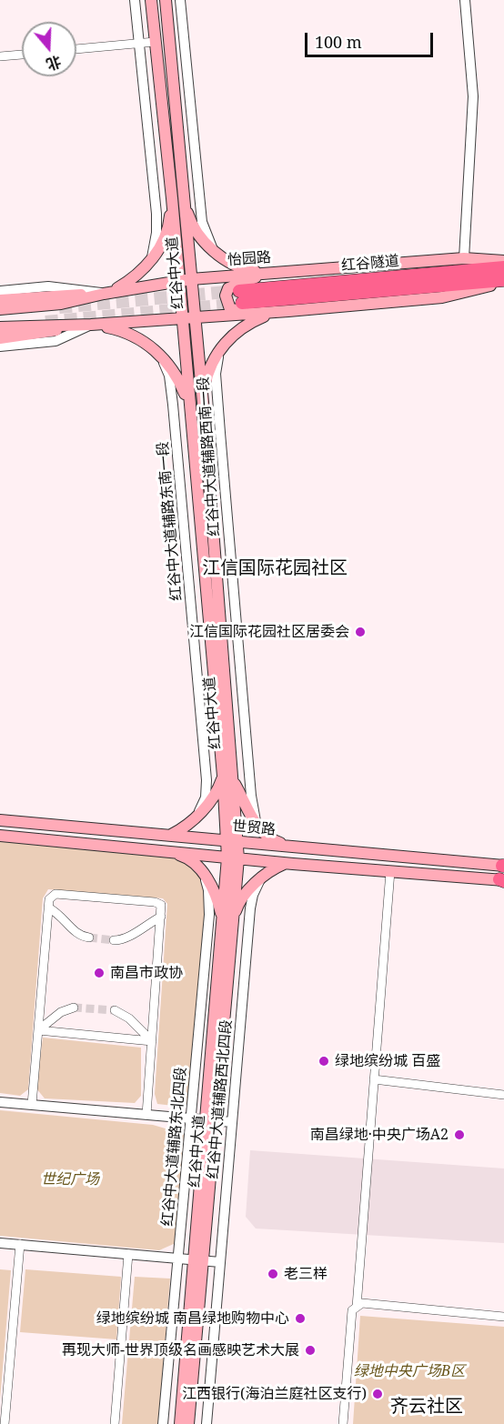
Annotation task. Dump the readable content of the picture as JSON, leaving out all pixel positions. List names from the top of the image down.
{
  "streets": {
    "main road": [
      "怡园路",
      "红谷隧道",
      "红谷中大道",
      "世贸路"
    ],
    "street": [
      "红谷中大道辅路西南一段",
      "红谷中大道辅路东南一段",
      "红谷中大道辅路西北四段",
      "红谷中大道辅路东北四段"
    ]
  },
  "crossings": [
    ["怡园路", "红谷中大道"],
    ["红谷中大道", "世贸路"]
  ],
  "districts": ["江信国际花园社区", "齐云社区"],
  "parks": ["世纪广场", "绿地中央广场B区"],
  "places": [
    "江信国际花园社区居委会",
    "南昌市政协",
    "绿地缤纷城 百盛",
    "南昌绿地·中央广场A2",
    "老三样",
    "绿地缤纷城 南昌绿地购物中心",
    "再现大师-世界顶级名画感映艺术大展",
    "江西银行(海泊兰庭社区支行)"
  ],
  "scale_bar": "100 m",
  "north": "bottom"
}
